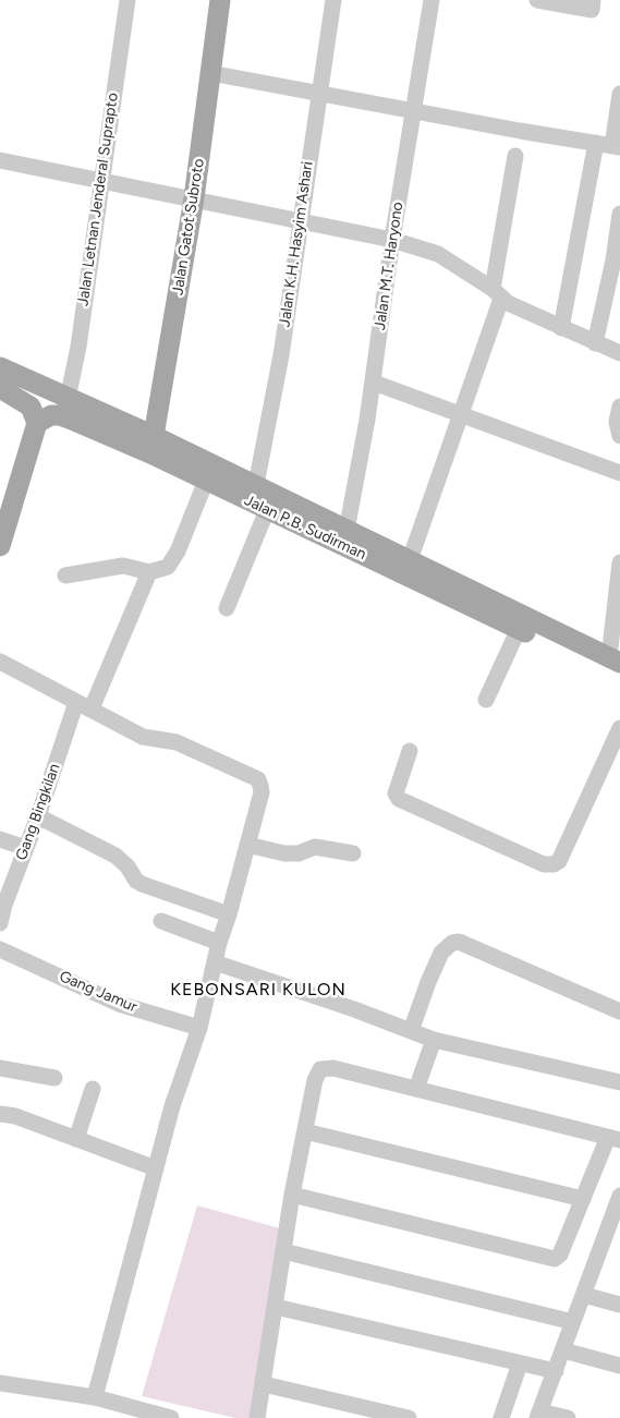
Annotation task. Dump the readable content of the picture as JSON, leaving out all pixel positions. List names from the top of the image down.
{
  "streets": {
    "main road": ["Jalan Gatot Subroto", "Jalan P.B. Sudirman"],
    "street": [
      "Jalan Letnan Jenderal Suprapto",
      "Jalan K.H. Hasyim Ashari",
      "Jalan M.T. Haryono",
      "Gang Bingkilan",
      "Gang Jamur"
    ]
  },
  "crossings": [
    ["Jalan Letnan Jenderal Suprapto", "Jalan P.B. Sudirman"],
    ["Jalan Gatot Subroto", "Jalan P.B. Sudirman"],
    ["Jalan K.H. Hasyim Ashari", "Jalan P.B. Sudirman"],
    ["Jalan M.T. Haryono", "Jalan P.B. Sudirman"]
  ],
  "districts": ["KEBONSARI KULON"]
}
